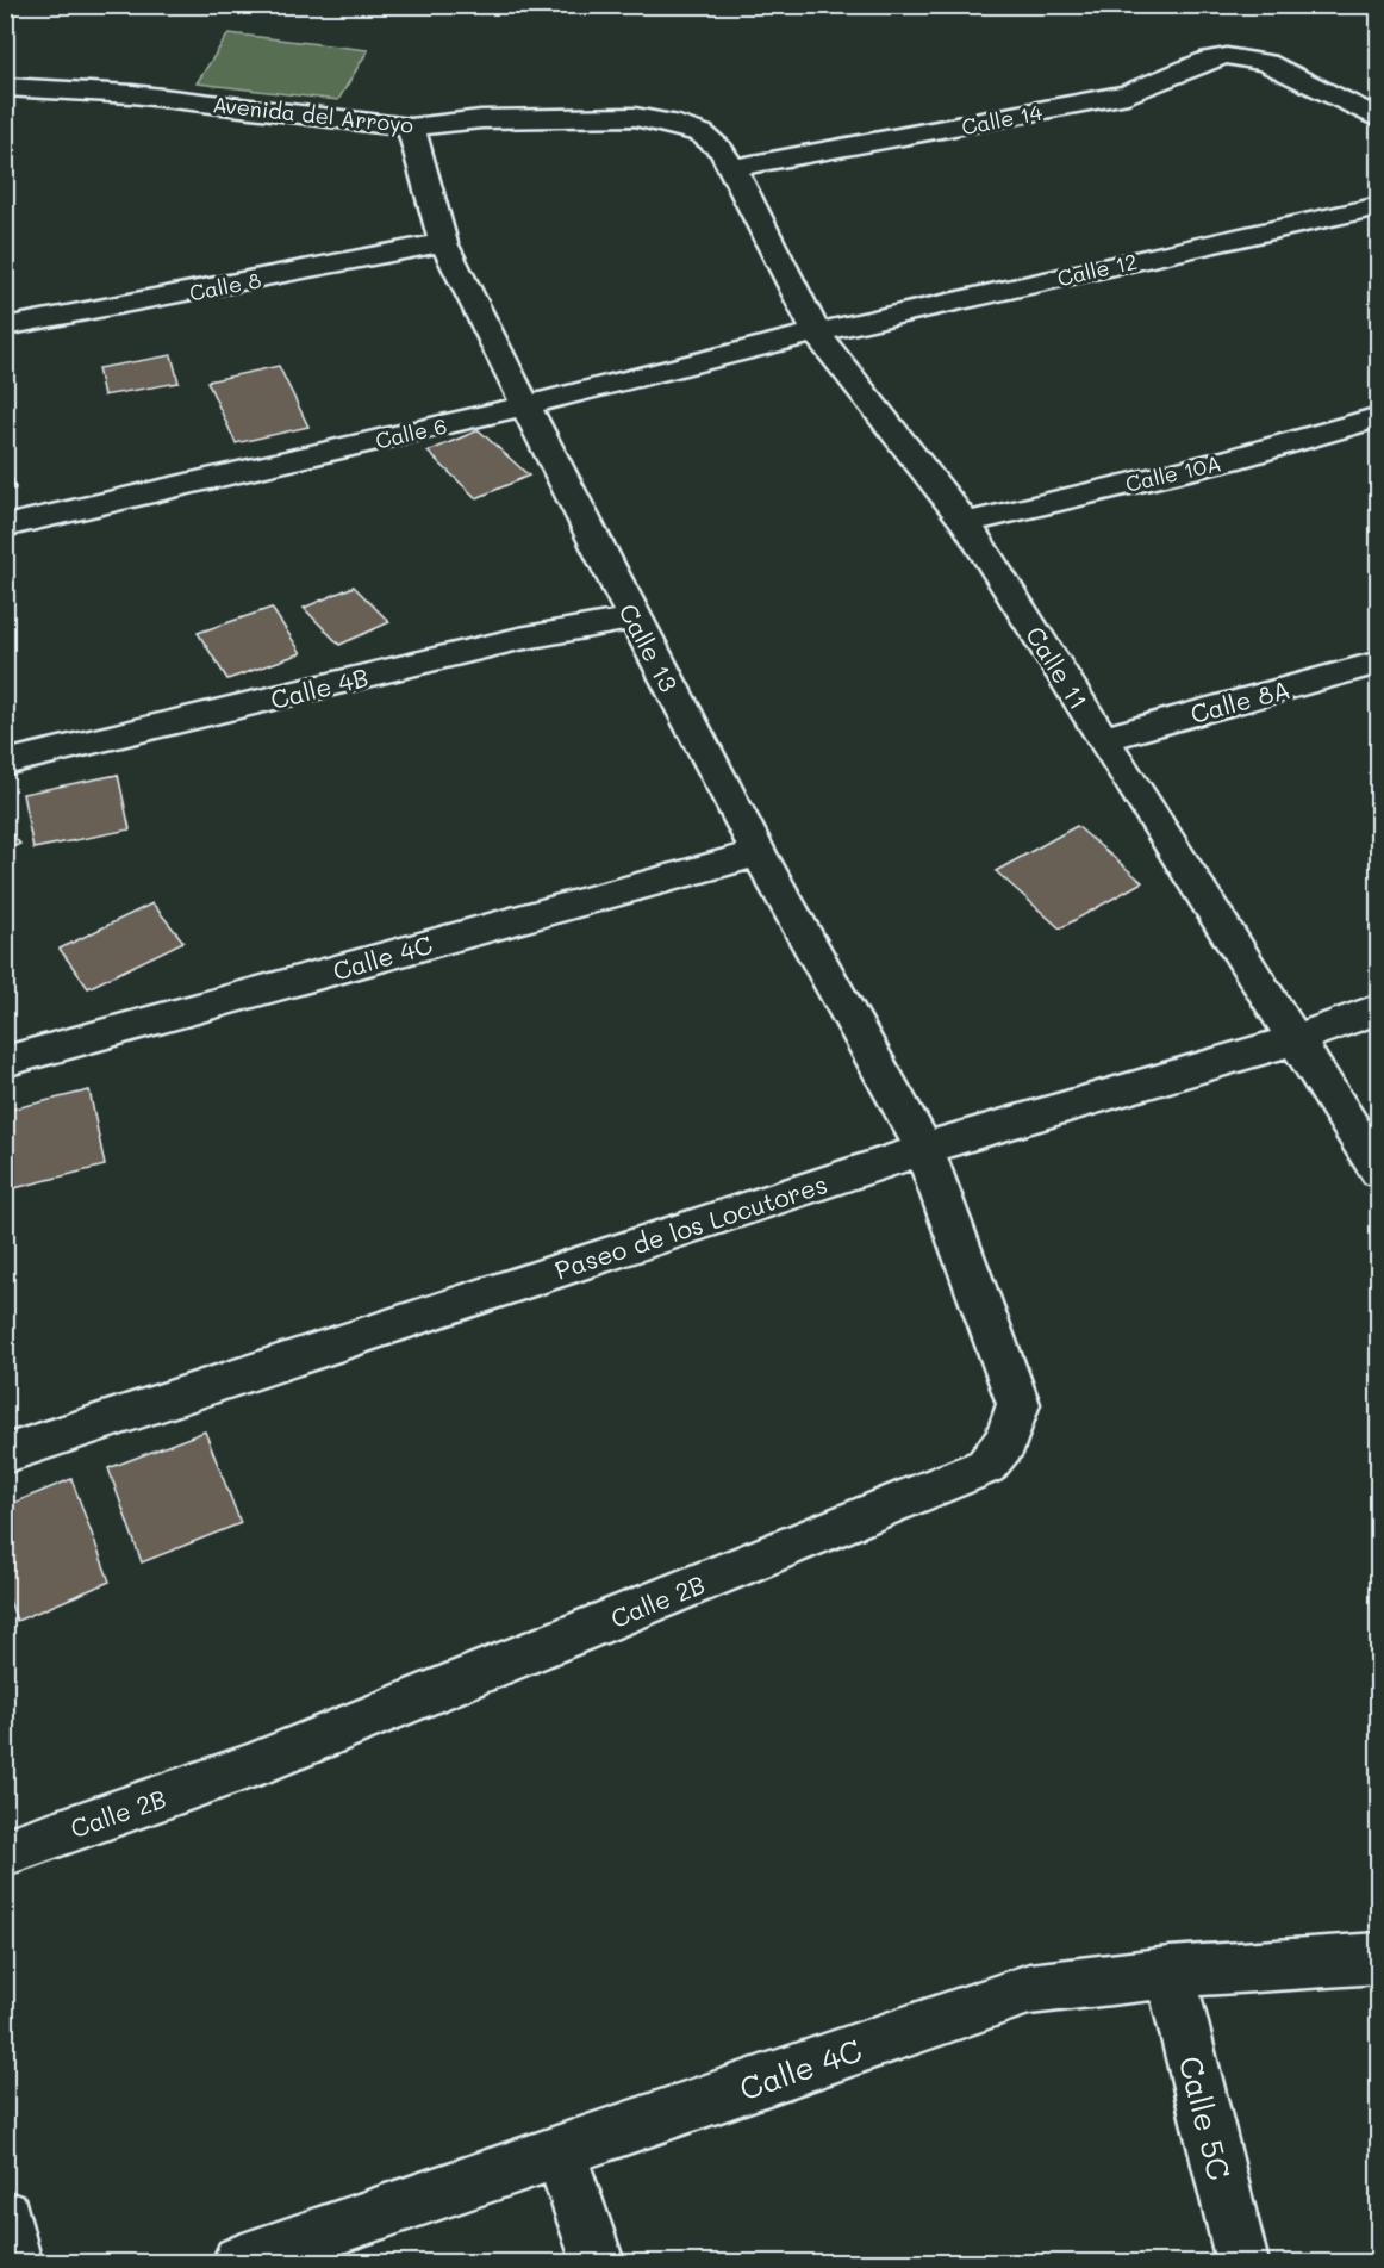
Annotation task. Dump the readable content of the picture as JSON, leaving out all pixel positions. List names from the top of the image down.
{
  "streets": {
    "street": [
      "Avenida del Arroyo",
      "Calle 14",
      "Calle 12",
      "Calle 8",
      "Calle 6",
      "Calle 10A",
      "Calle 13",
      "Calle 11",
      "Calle 4B",
      "Calle 8A",
      "Calle 4C",
      "Paseo de los Locutores",
      "Calle 2B",
      "Calle 5C"
    ]
  },
  "crossings": [
    ["Avenida del Arroyo", "Calle 14"],
    ["Avenida del Arroyo", "Calle 13"],
    ["Avenida del Arroyo", "Calle 11"],
    ["Calle 14", "Calle 11"],
    ["Calle 12", "Calle 6"],
    ["Calle 12", "Calle 11"],
    ["Calle 8", "Calle 13"],
    ["Calle 6", "Calle 13"],
    ["Calle 6", "Calle 11"],
    ["Calle 10A", "Calle 11"],
    ["Calle 13", "Calle 4B"],
    ["Calle 13", "Calle 4C"],
    ["Calle 13", "Paseo de los Locutores"],
    ["Calle 13", "Calle 2B"],
    ["Calle 11", "Calle 8A"],
    ["Calle 11", "Paseo de los Locutores"],
    ["Calle 4C", "Calle 5C"],
    ["Paseo de los Locutores", "Calle 2B"]
  ]
}
